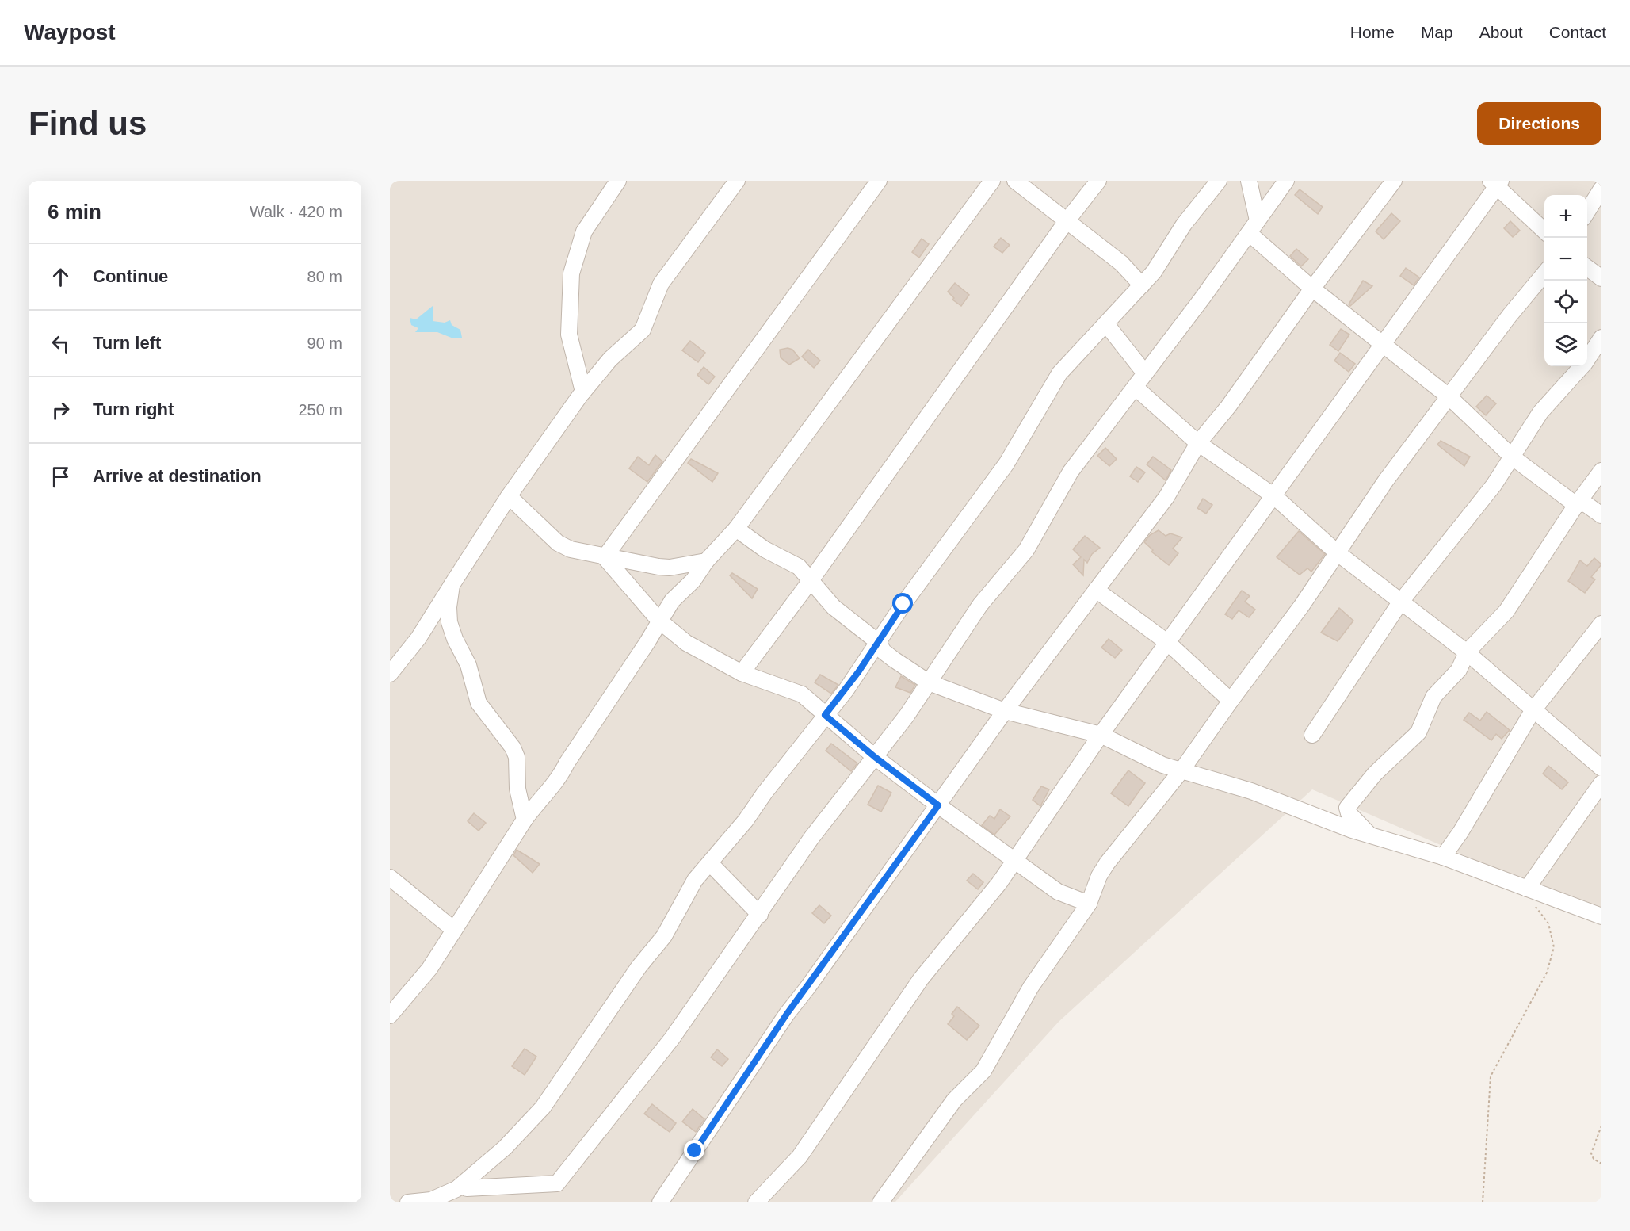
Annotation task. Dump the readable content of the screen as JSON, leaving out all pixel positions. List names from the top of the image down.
{
  "page": {
    "header": "Waypost",
    "nav": [
      "Home",
      "Map",
      "About",
      "Contact"
    ],
    "buttons": "Directions",
    "title": "Find us",
    "heading": ["6 min", "Walk · 420 m"],
    "map_buttons": ["+", "−"],
    "list": [
      ["Continue", "80 m"],
      ["Turn left", "90 m"],
      ["Turn right", "250 m"],
      "Arrive at destination"
    ]
  }
}
